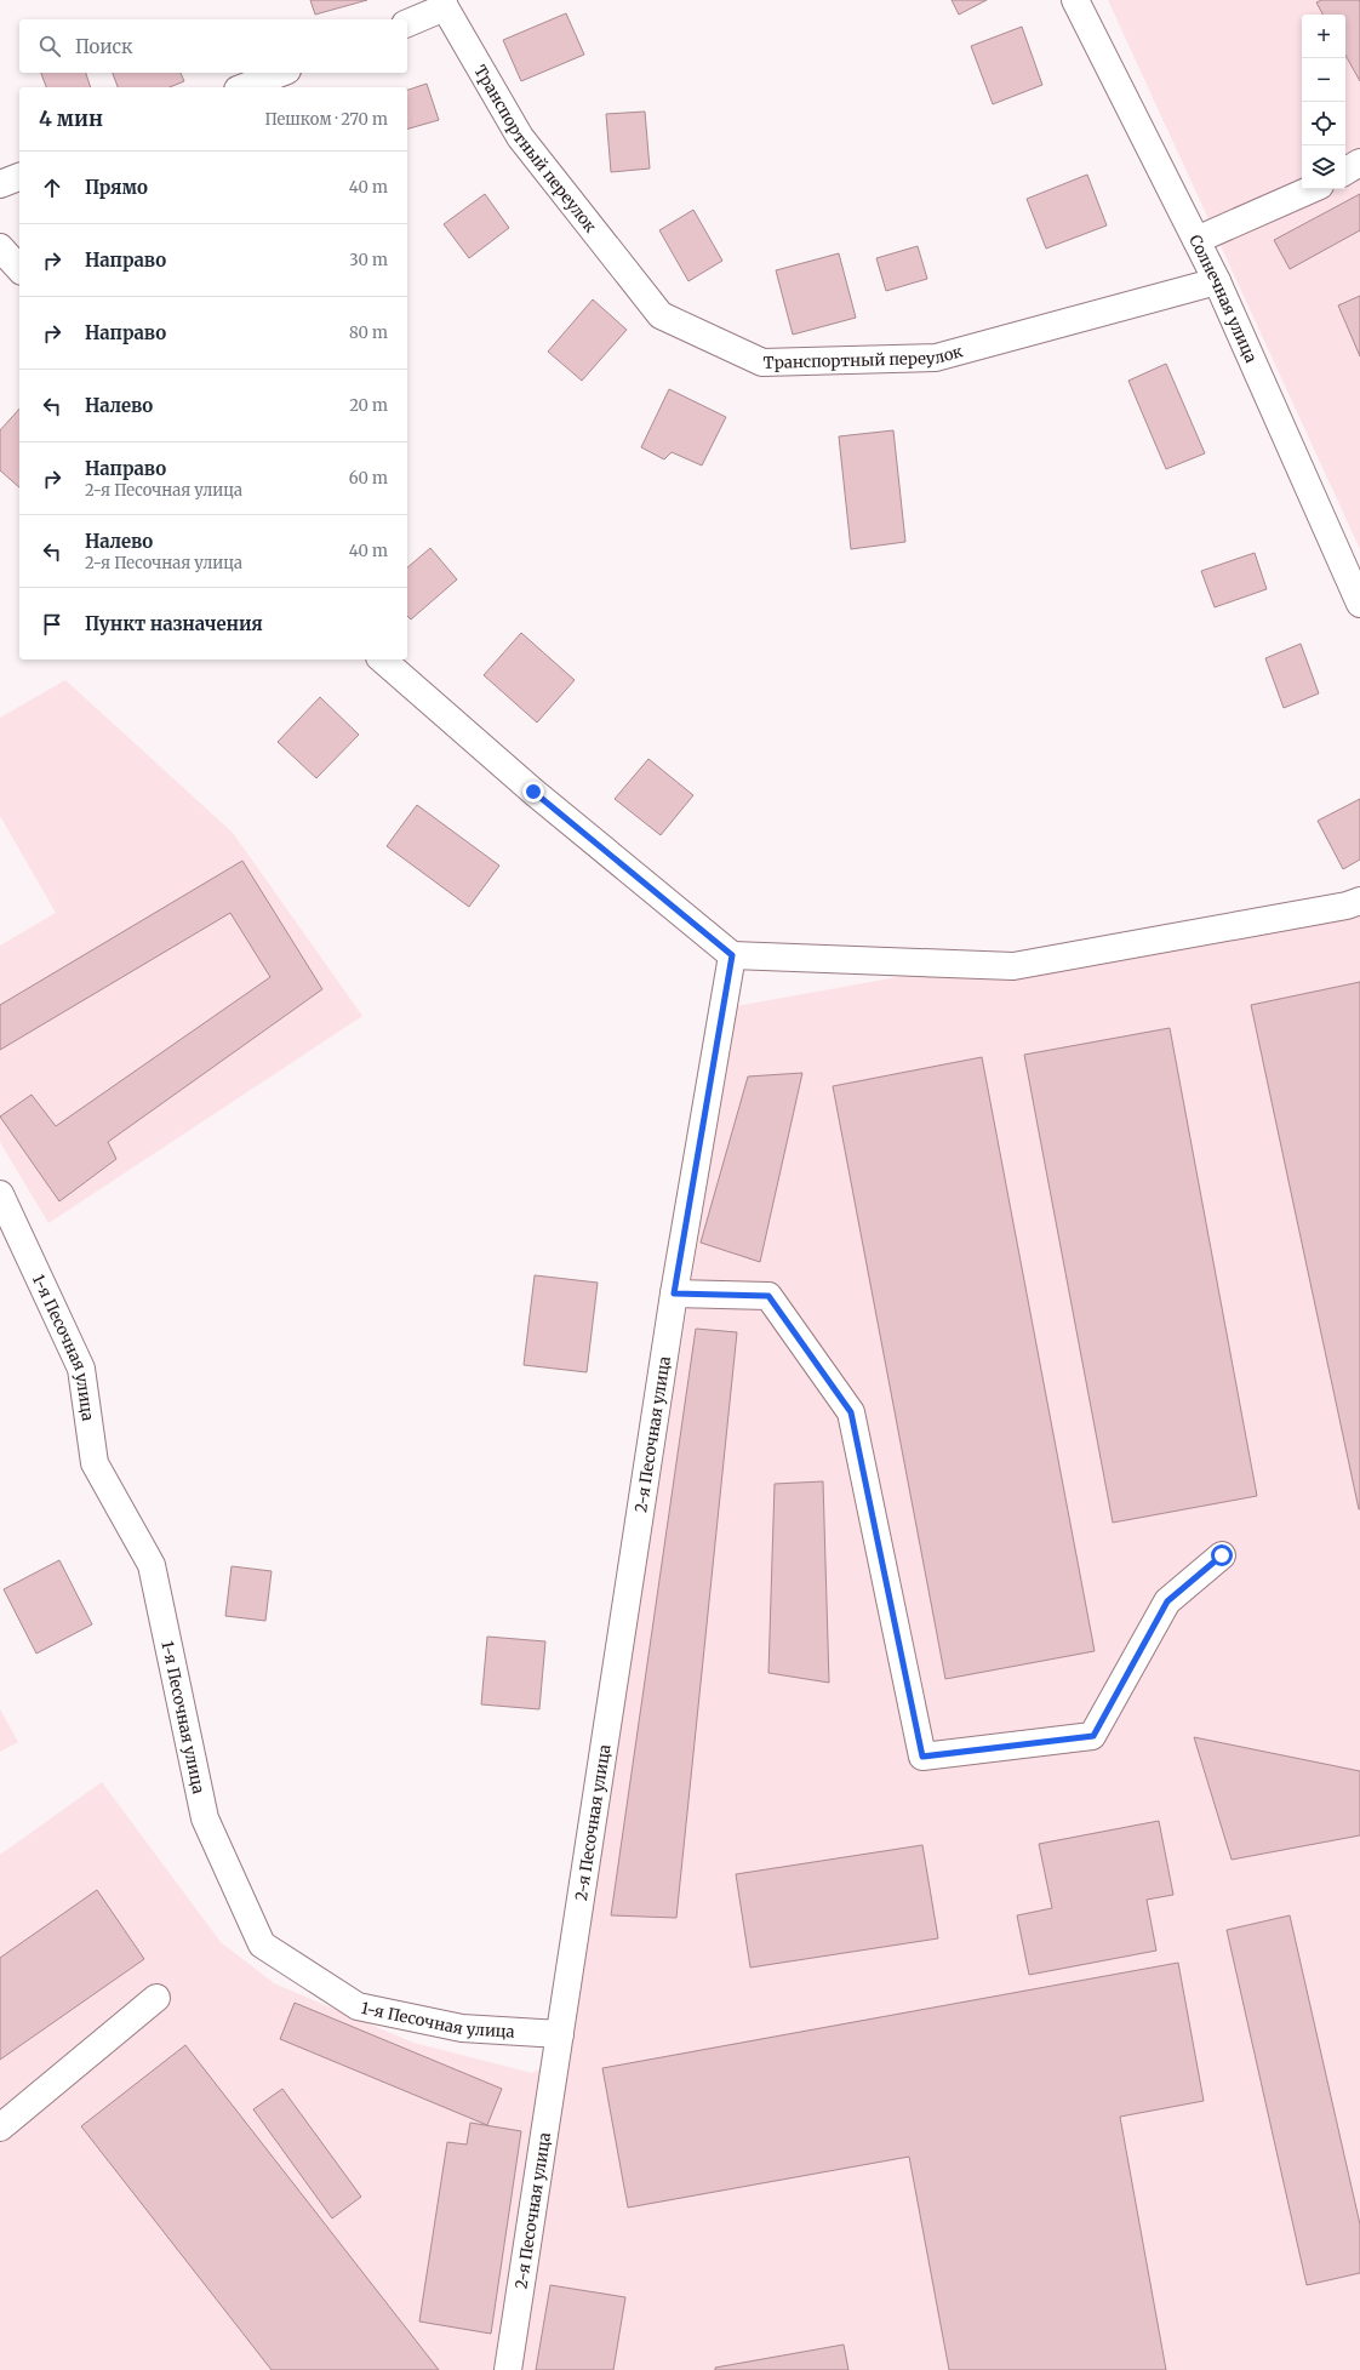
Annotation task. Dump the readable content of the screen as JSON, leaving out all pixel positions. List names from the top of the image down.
{
  "streets": {
    "street": [
      "Транспортный переулок",
      "Солнечная улица",
      "1-я Песочная улица",
      "2-я Песочная улица"
    ]
  },
  "crossings": [
    ["Транспортный переулок", "Солнечная улица"],
    ["1-я Песочная улица", "2-я Песочная улица"]
  ],
  "page": {
    "map_buttons": ["+", "−"],
    "search": "Поиск",
    "heading": ["4 мин", "Пешком · 270 m"],
    "list": [
      ["Прямо", "40 m"],
      ["Направо", "30 m"],
      ["Направо", "80 m"],
      ["Налево", "20 m"],
      ["Направо", "2-я Песочная улица", "60 m"],
      ["Налево", "2-я Песочная улица", "40 m"],
      "Пункт назначения"
    ]
  }
}
